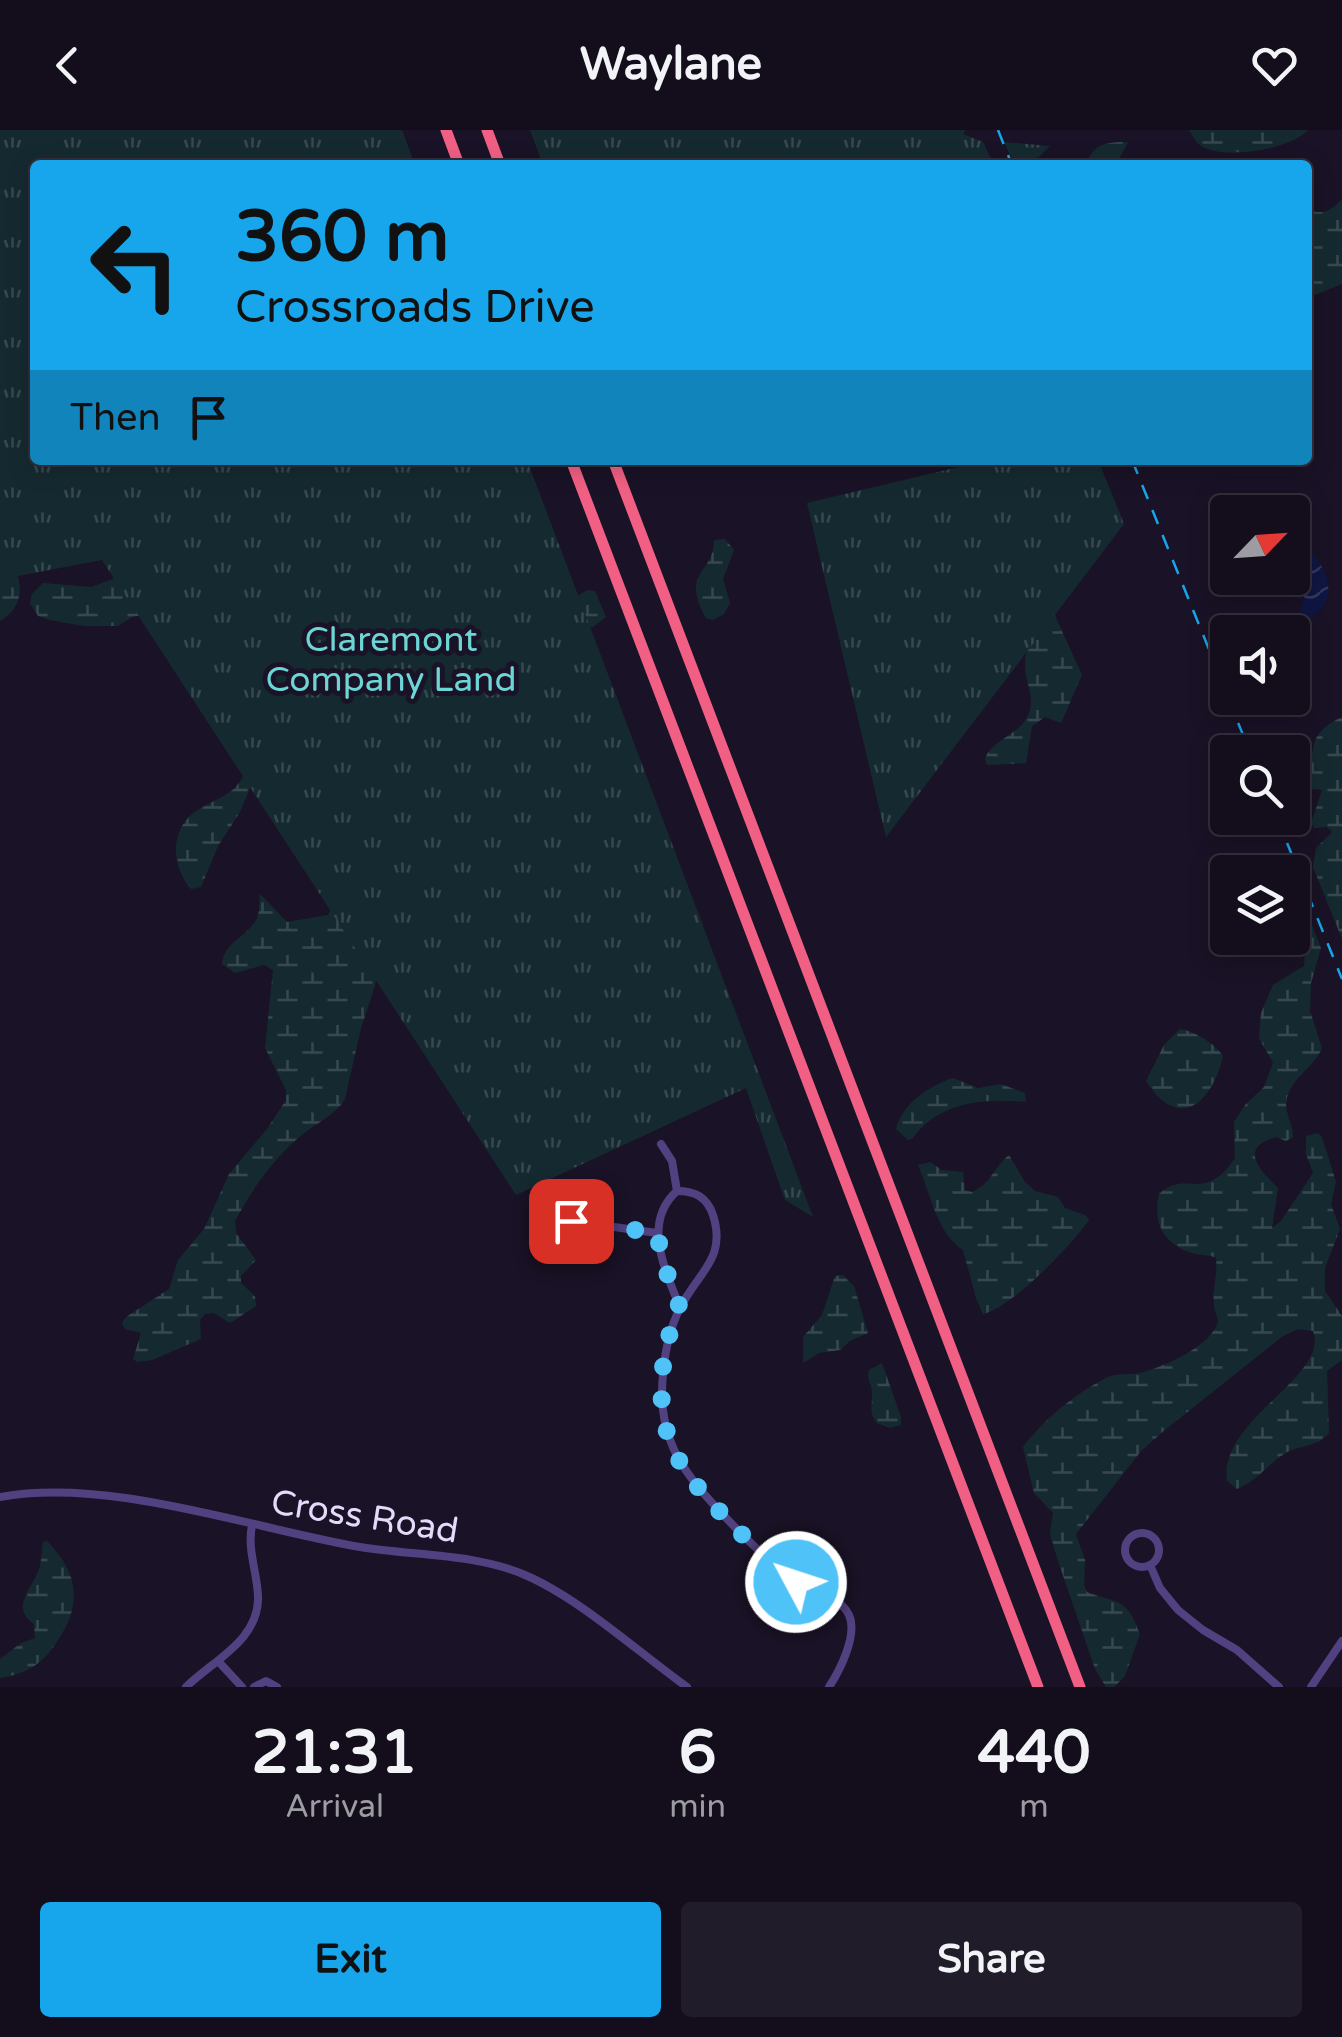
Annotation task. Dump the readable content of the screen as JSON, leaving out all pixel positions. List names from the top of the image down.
{
  "streets": {
    "street": ["Cross Road"]
  },
  "parks": ["Claremont Company Land"],
  "north": "top right",
  "page": {
    "header": "Waylane",
    "turn": ["360 m", "Crossroads Drive"],
    "then": "Then",
    "eta": [
      "21:31",
      "Arrival",
      "6",
      "min",
      "440",
      "m"
    ],
    "buttons": ["Exit", "Share"]
  }
}
